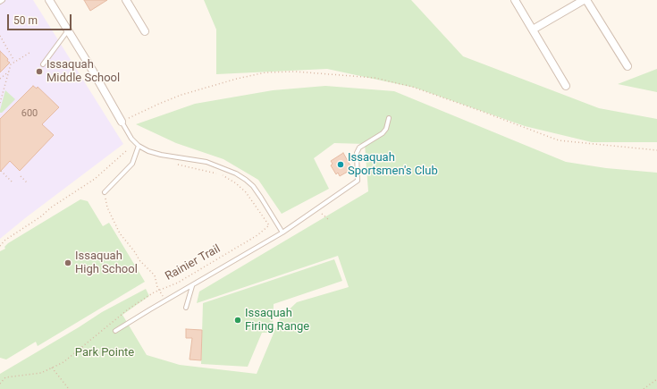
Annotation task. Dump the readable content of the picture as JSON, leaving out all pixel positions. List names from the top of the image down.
{
  "streets": {
    "path": ["Rainier Trail"]
  },
  "parks": ["Park Pointe"],
  "places": [
    "Issaquah Middle School",
    "Issaquah Sportsmen's Club",
    "Issaquah High School",
    "Issaquah Firing Range"
  ],
  "house_numbers": ["600"],
  "scale_bar": "50 m"
}
